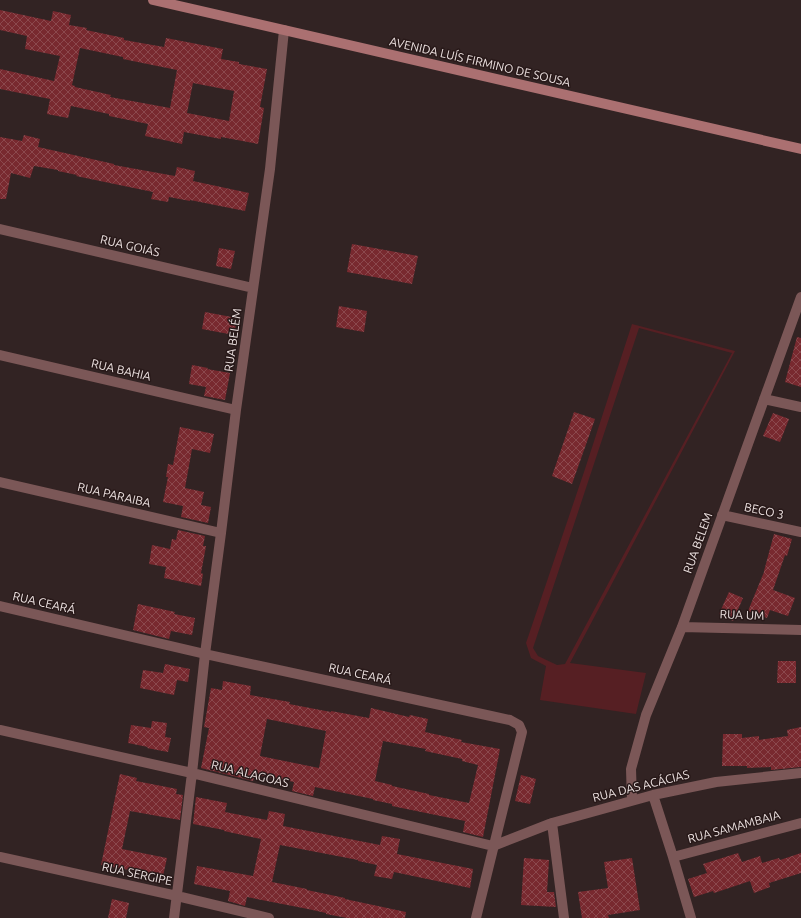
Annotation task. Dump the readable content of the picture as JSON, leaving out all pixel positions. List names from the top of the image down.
{
  "streets": {
    "main road": ["AVENIDA LUÍS FIRMINO DE SOUSA"],
    "street": [
      "RUA GOIÁS",
      "RUA BELÉM",
      "RUA BAHIA",
      "RUA PARAIBA",
      "BECO 3",
      "RUA BELEM",
      "RUA CEARÁ",
      "RUA UM",
      "RUA ALAGOAS",
      "RUA DAS ACÁCIAS",
      "RUA SAMAMBAIA",
      "RUA SERGIPE"
    ]
  },
  "crossings": [
    ["AVENIDA LUÍS FIRMINO DE SOUSA", "RUA BELÉM"],
    ["RUA GOIÁS", "RUA BELÉM"],
    ["RUA BELÉM", "RUA BAHIA"],
    ["RUA BELÉM", "RUA PARAIBA"],
    ["RUA BELÉM", "RUA CEARÁ"],
    ["RUA BELÉM", "RUA ALAGOAS"],
    ["RUA BELÉM", "RUA SERGIPE"],
    ["BECO 3", "RUA BELEM"],
    ["RUA BELEM", "RUA UM"],
    ["RUA BELEM", "RUA DAS ACÁCIAS"],
    ["RUA CEARÁ", "RUA ALAGOAS"],
    ["RUA CEARÁ", "RUA DAS ACÁCIAS"],
    ["RUA ALAGOAS", "RUA DAS ACÁCIAS"]
  ]
}
